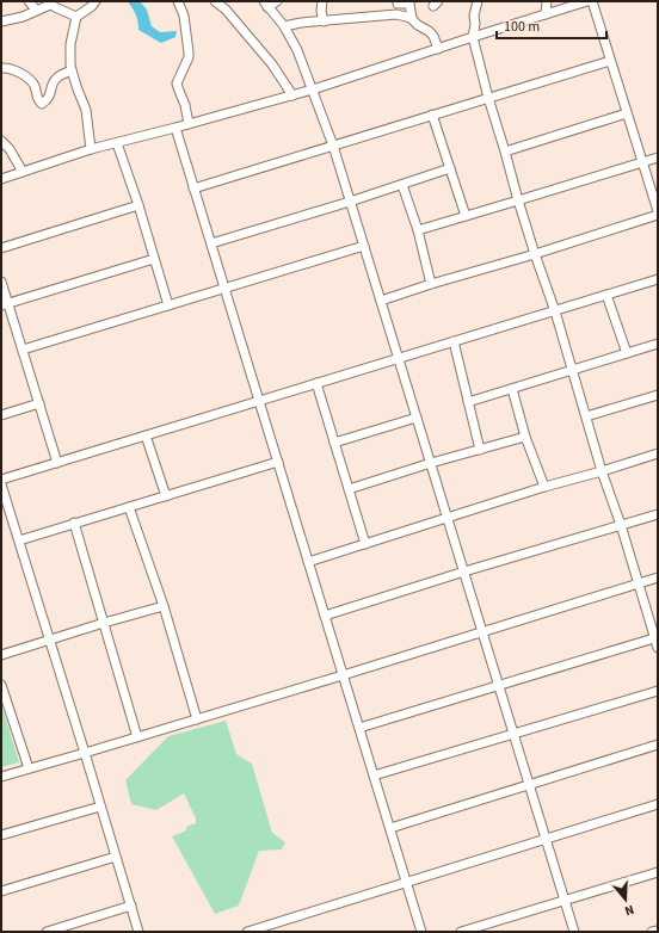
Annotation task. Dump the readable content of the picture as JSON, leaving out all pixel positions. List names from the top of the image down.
{
  "scale_bar": "100 m",
  "north": "bottom"
}
